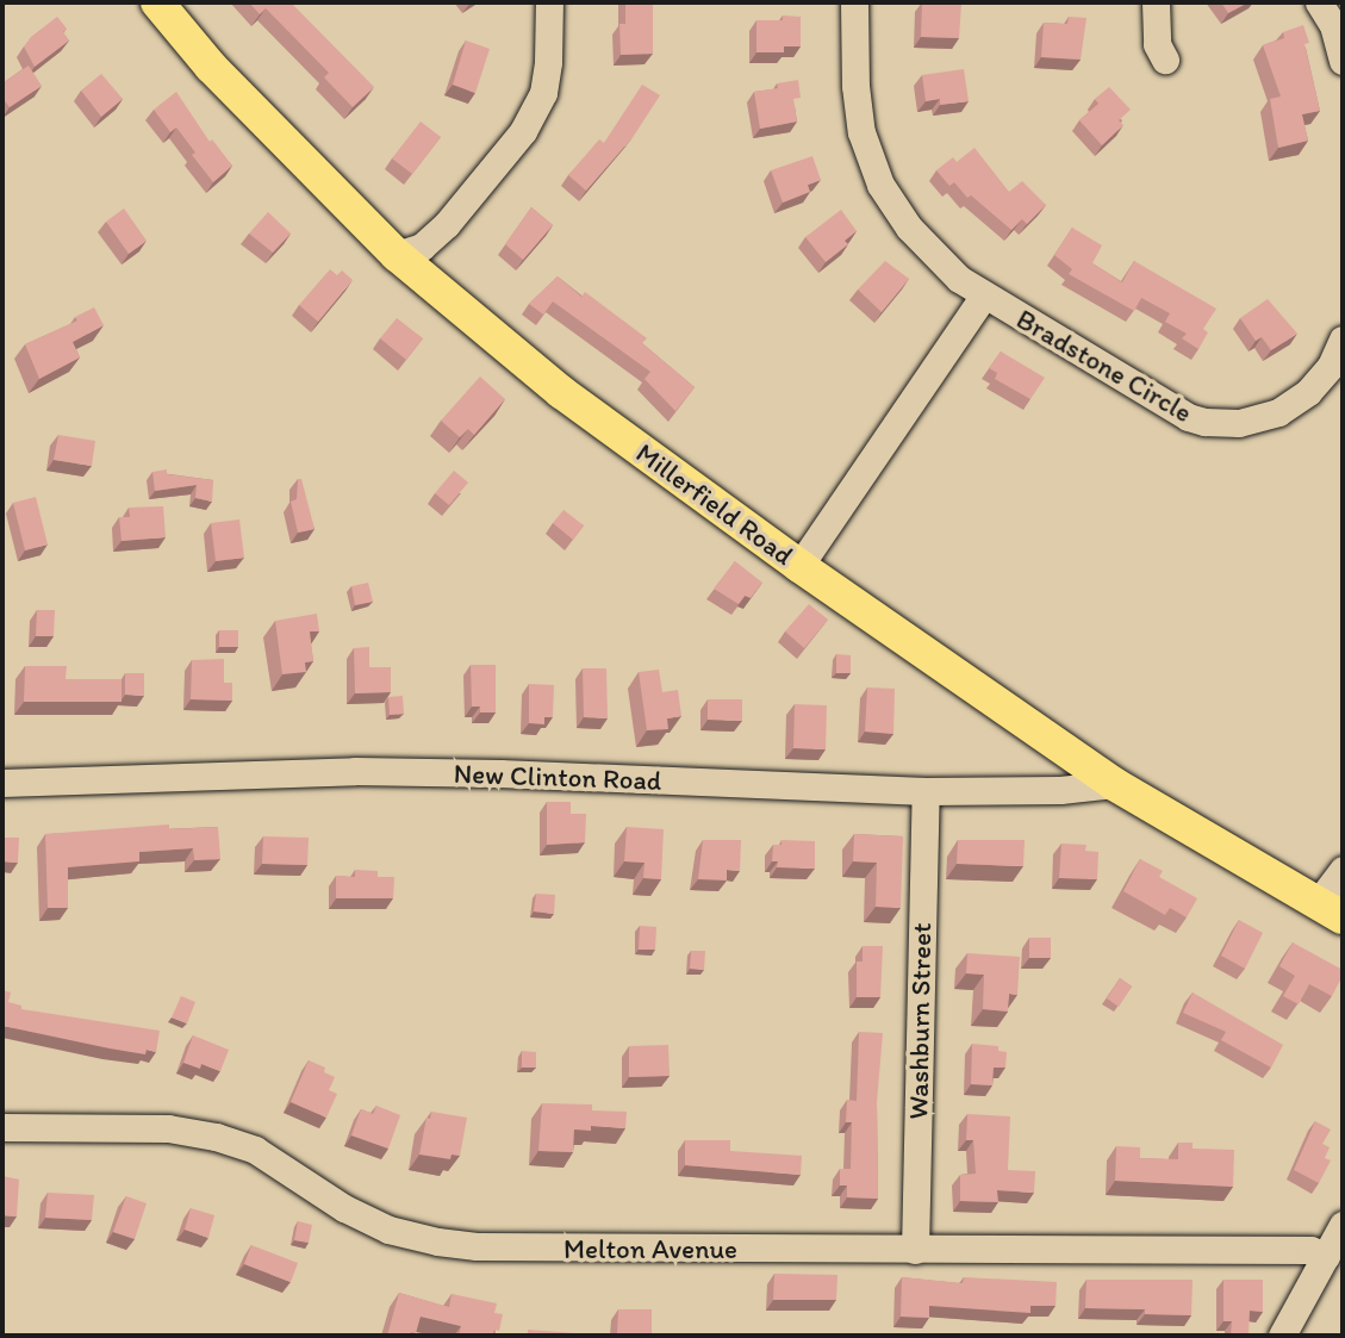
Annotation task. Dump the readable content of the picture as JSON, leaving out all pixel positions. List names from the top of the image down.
{
  "streets": {
    "main road": ["Millerfield Road"],
    "street": [
      "Bradstone Circle",
      "New Clinton Road",
      "Washburn Street",
      "Melton Avenue"
    ]
  },
  "crossings": [
    ["Millerfield Road", "New Clinton Road"],
    ["New Clinton Road", "Washburn Street"],
    ["Washburn Street", "Melton Avenue"]
  ]
}
